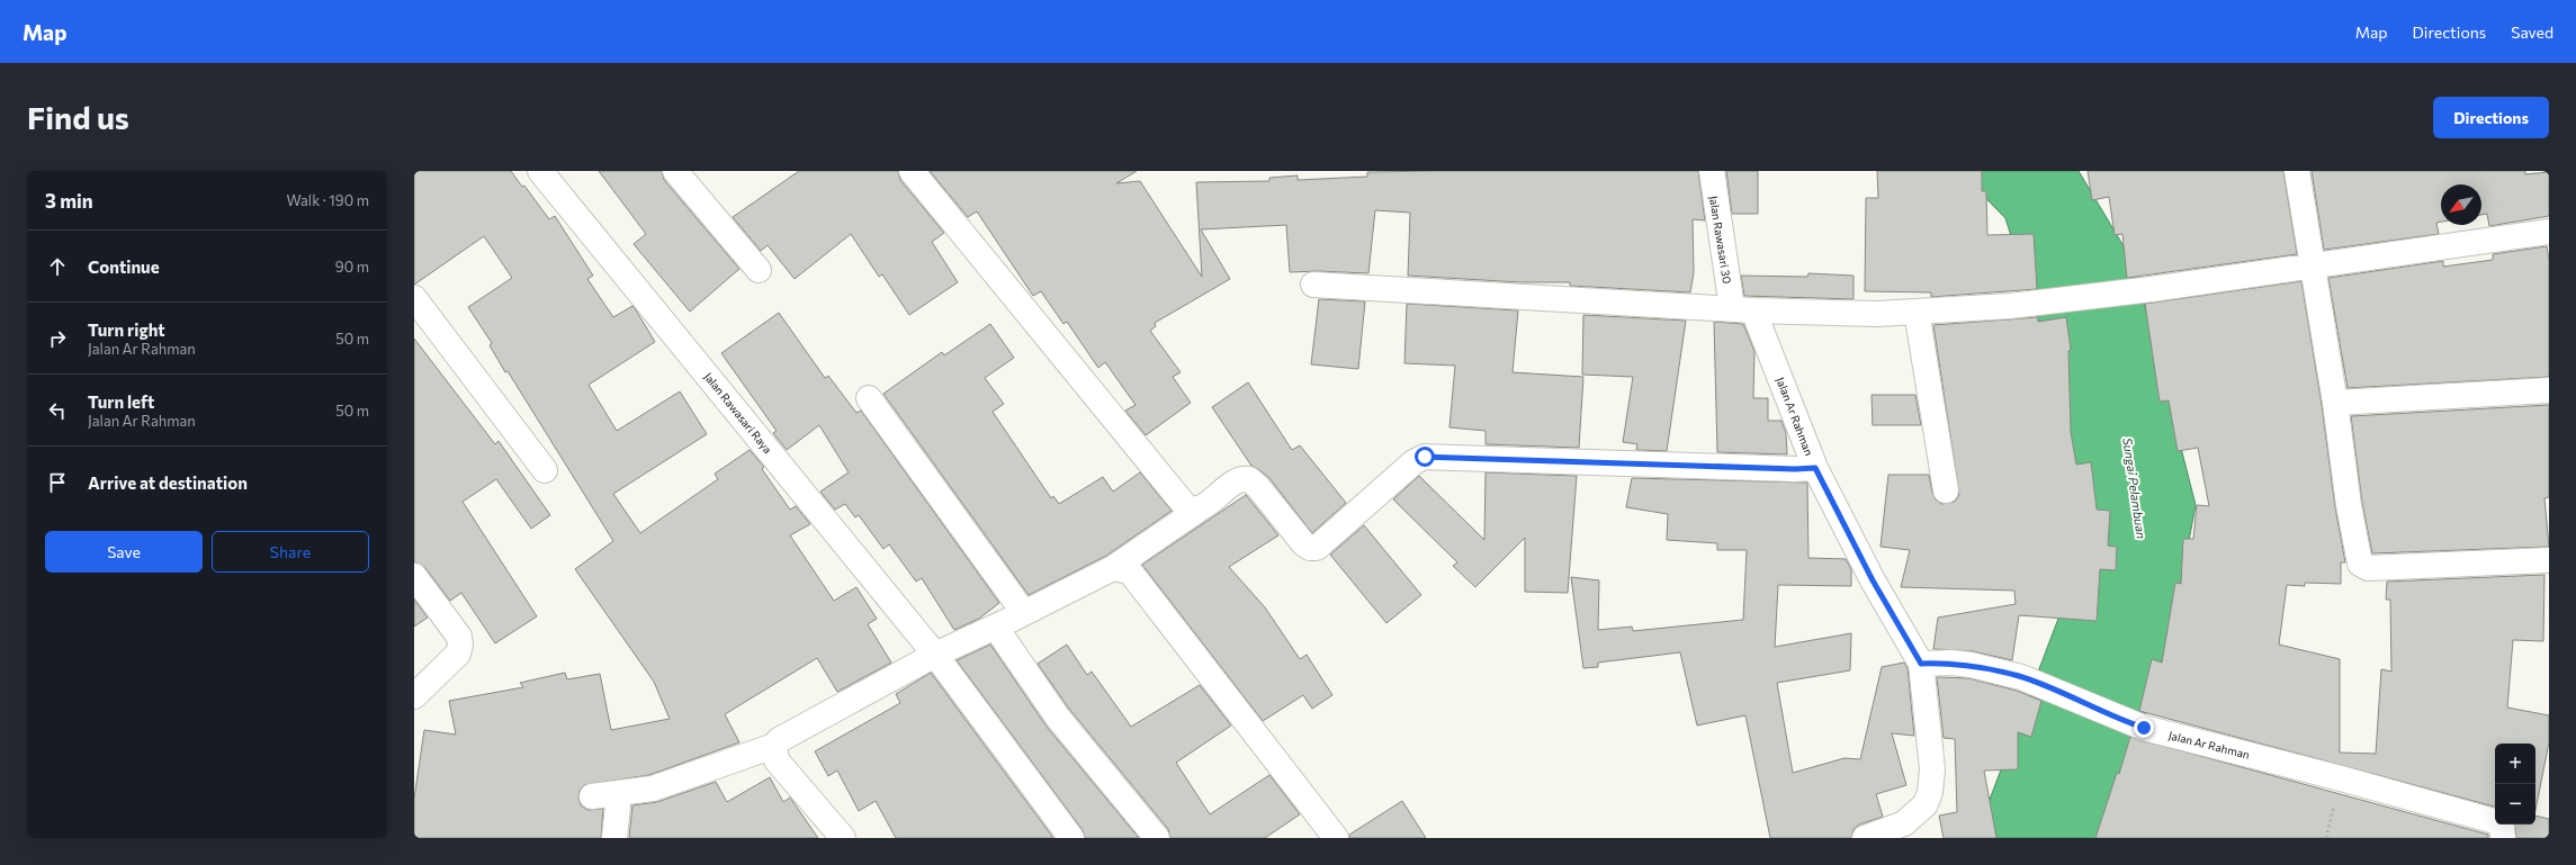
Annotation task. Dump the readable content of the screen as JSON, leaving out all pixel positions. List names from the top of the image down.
{
  "streets": {
    "street": ["Jalan Rawasari 30", "Jalan Rawasari Raya", "Jalan Ar Rahman"]
  },
  "crossings": [
    ["Jalan Rawasari 30", "Jalan Ar Rahman"]
  ],
  "water": ["Sungai Pelambuan"],
  "north": "bottom left",
  "page": {
    "header": "Map",
    "nav": ["Map", "Directions", "Saved"],
    "buttons": [
      "Directions",
      ["Save", "Share"]
    ],
    "title": "Find us",
    "heading": ["3 min", "Walk · 190 m"],
    "list": [
      ["Continue", "90 m"],
      ["Turn right", "Jalan Ar Rahman", "50 m"],
      ["Turn left", "Jalan Ar Rahman", "50 m"],
      "Arrive at destination"
    ],
    "map_buttons": ["+", "−"]
  }
}
